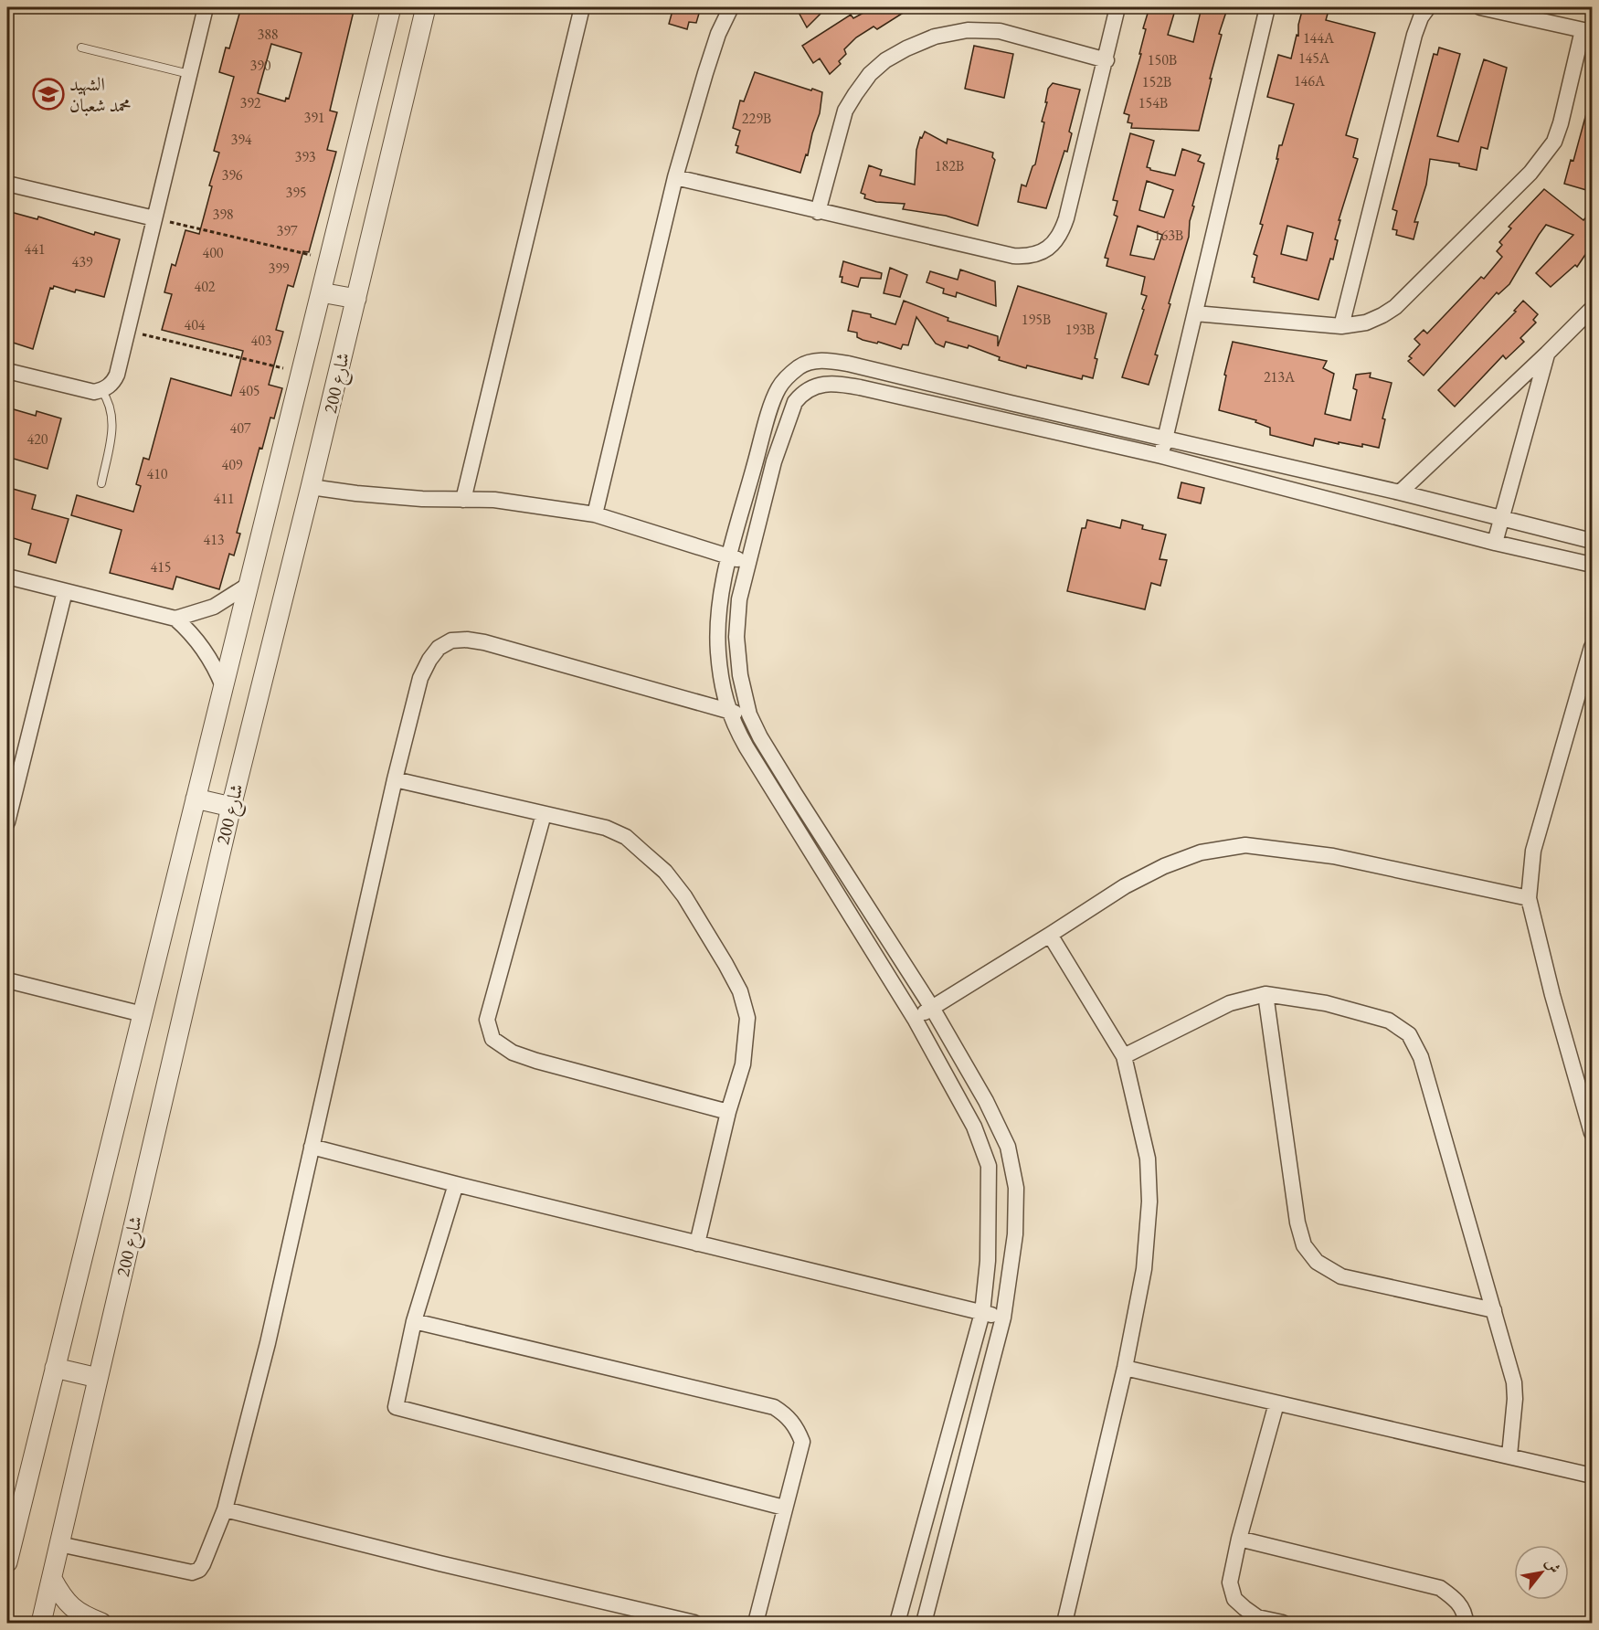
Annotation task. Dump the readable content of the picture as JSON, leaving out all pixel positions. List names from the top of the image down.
{
  "streets": {
    "street": ["شارع 200"]
  },
  "places": {
    "school or university": ["الشهيد محمد شعبان"]
  },
  "house_numbers": [
    "388",
    "144A",
    "145A",
    "150B",
    "390",
    "146A",
    "152B",
    "392",
    "154B",
    "391",
    "229B",
    "394",
    "393",
    "182B",
    "396",
    "395",
    "398",
    "397",
    "163B",
    "441",
    "400",
    "439",
    "399",
    "402",
    "195B",
    "404",
    "193B",
    "403",
    "213A",
    "405",
    "407",
    "420",
    "409",
    "410",
    "411",
    "413",
    "415"
  ],
  "north": "top right"
}
